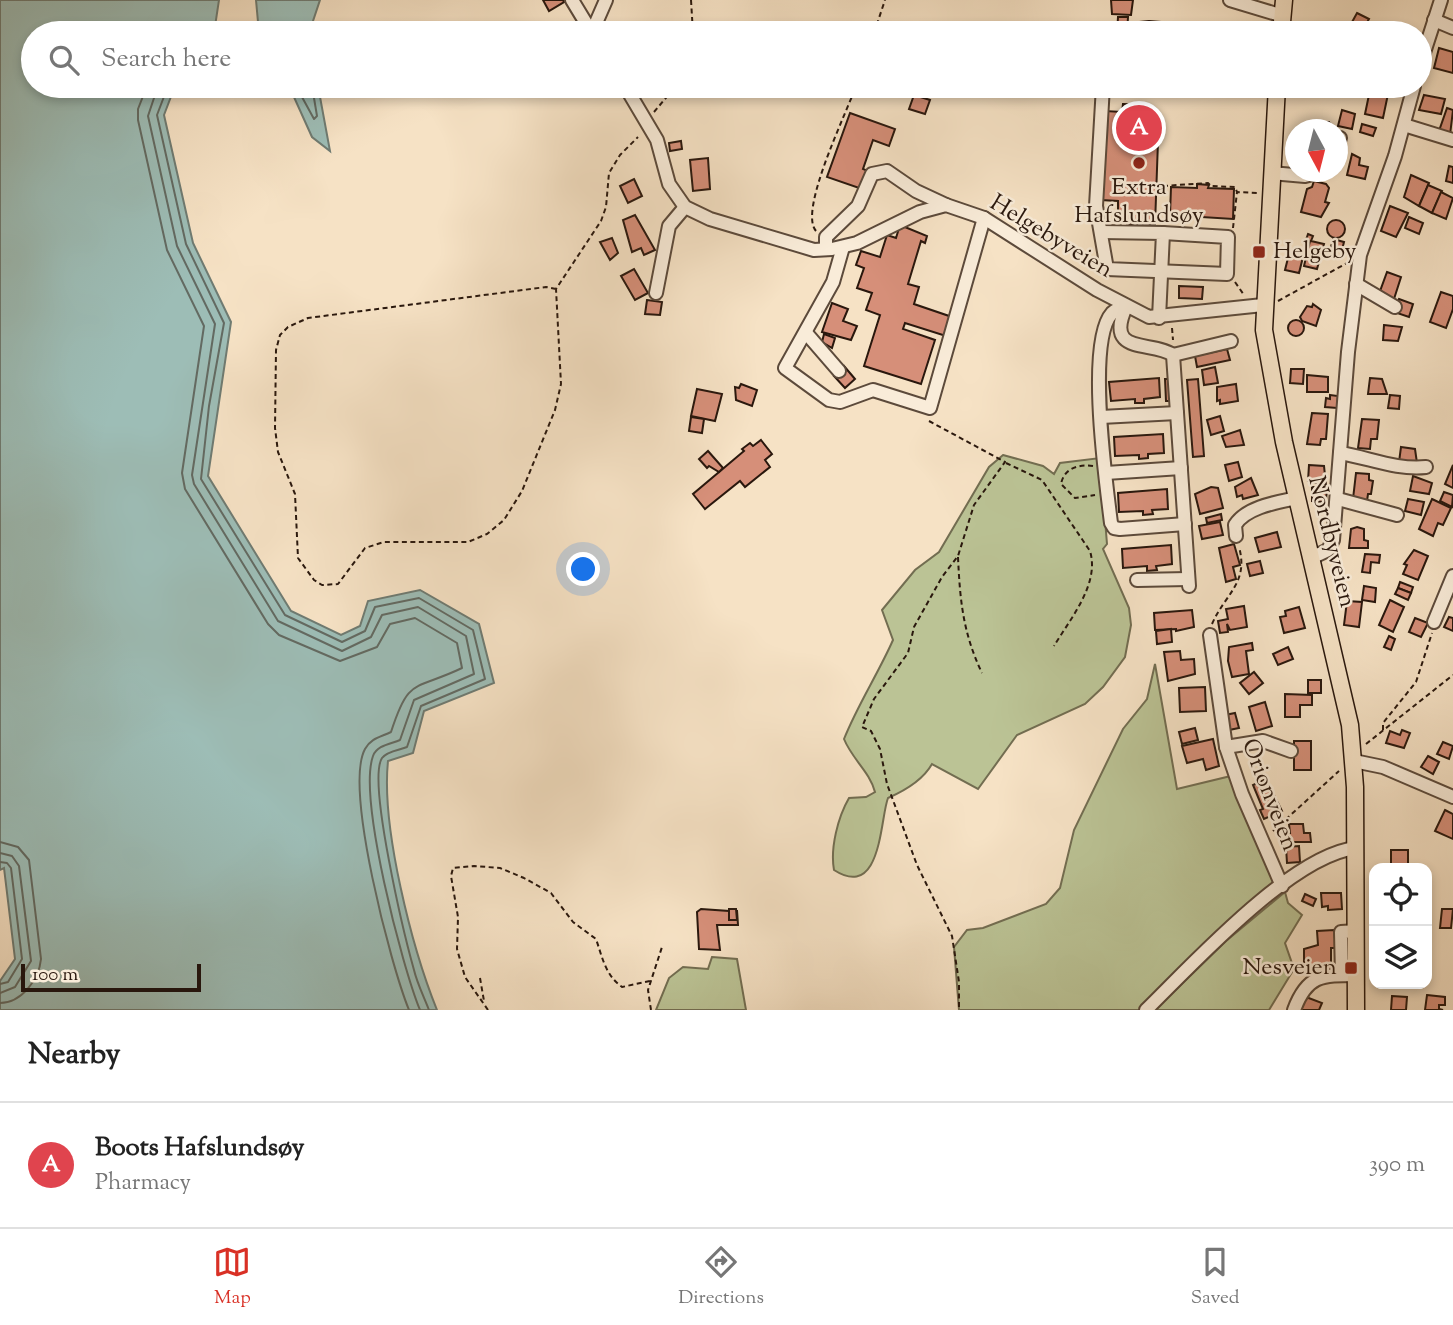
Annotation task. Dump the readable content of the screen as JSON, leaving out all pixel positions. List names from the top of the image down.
{
  "streets": {
    "main road": ["Nordbyveien"],
    "street": ["Helgebyveien", "Orionveien"]
  },
  "crossings": [
    ["Helgebyveien", "Nordbyveien"]
  ],
  "places": {
    "other": ["Extra Hafslundsøy"],
    "transit": ["Helgeby", "Nesveien"]
  },
  "scale_bar": "100 m",
  "north": "bottom",
  "page": {
    "search": "Search here",
    "pins": "A",
    "scale": "100 m",
    "heading": "Nearby",
    "list": [
      {
        "mark": "A",
        "name": "Boots Hafslundsøy",
        "note": "Pharmacy",
        "value": "390 m"
      }
    ],
    "nav": ["Map", "Directions", "Saved"]
  }
}
